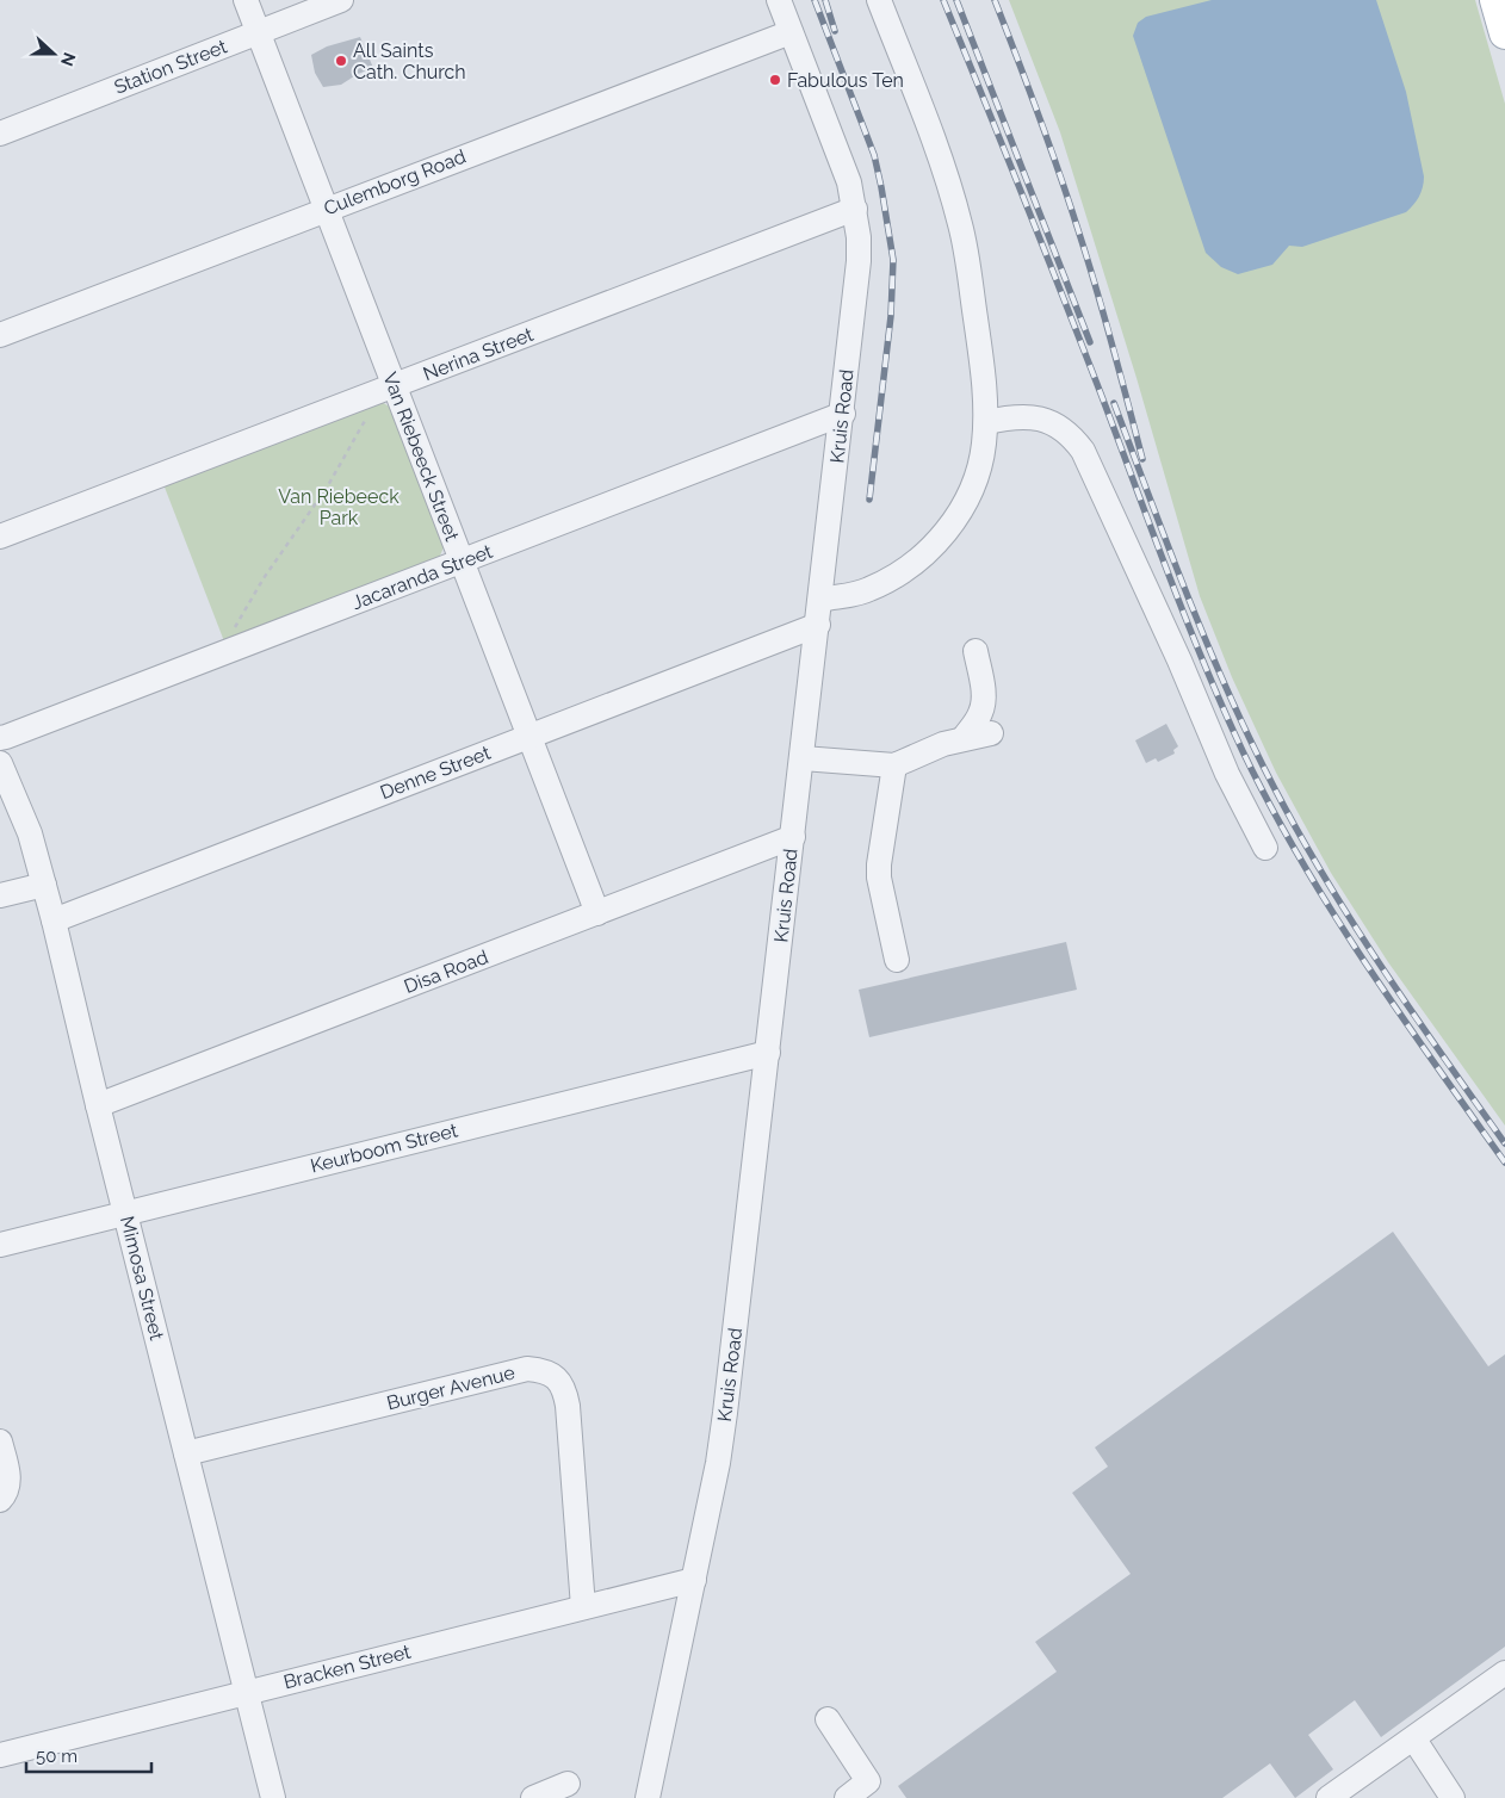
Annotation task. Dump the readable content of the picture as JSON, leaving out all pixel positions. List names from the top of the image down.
{
  "streets": {
    "street": [
      "Station Street",
      "Culemborg Road",
      "Nerina Street",
      "Kruis Road",
      "Van Riebeeck Street",
      "Jacaranda Street",
      "Denne Street",
      "Disa Road",
      "Keurboom Street",
      "Mimosa Street",
      "Burger Avenue",
      "Bracken Street"
    ]
  },
  "crossings": [
    ["Station Street", "Van Riebeeck Street"],
    ["Culemborg Road", "Kruis Road"],
    ["Culemborg Road", "Van Riebeeck Street"],
    ["Nerina Street", "Kruis Road"],
    ["Nerina Street", "Van Riebeeck Street"],
    ["Kruis Road", "Jacaranda Street"],
    ["Kruis Road", "Denne Street"],
    ["Kruis Road", "Disa Road"],
    ["Kruis Road", "Keurboom Street"],
    ["Kruis Road", "Bracken Street"],
    ["Van Riebeeck Street", "Jacaranda Street"],
    ["Van Riebeeck Street", "Denne Street"],
    ["Van Riebeeck Street", "Disa Road"],
    ["Denne Street", "Mimosa Street"],
    ["Disa Road", "Mimosa Street"],
    ["Keurboom Street", "Mimosa Street"],
    ["Mimosa Street", "Burger Avenue"],
    ["Mimosa Street", "Bracken Street"],
    ["Burger Avenue", "Bracken Street"]
  ],
  "parks": ["Van Riebeeck Park"],
  "places": ["All Saints Cath. Church", "Fabulous Ten"],
  "scale_bar": "50 m",
  "north": "right"
}
